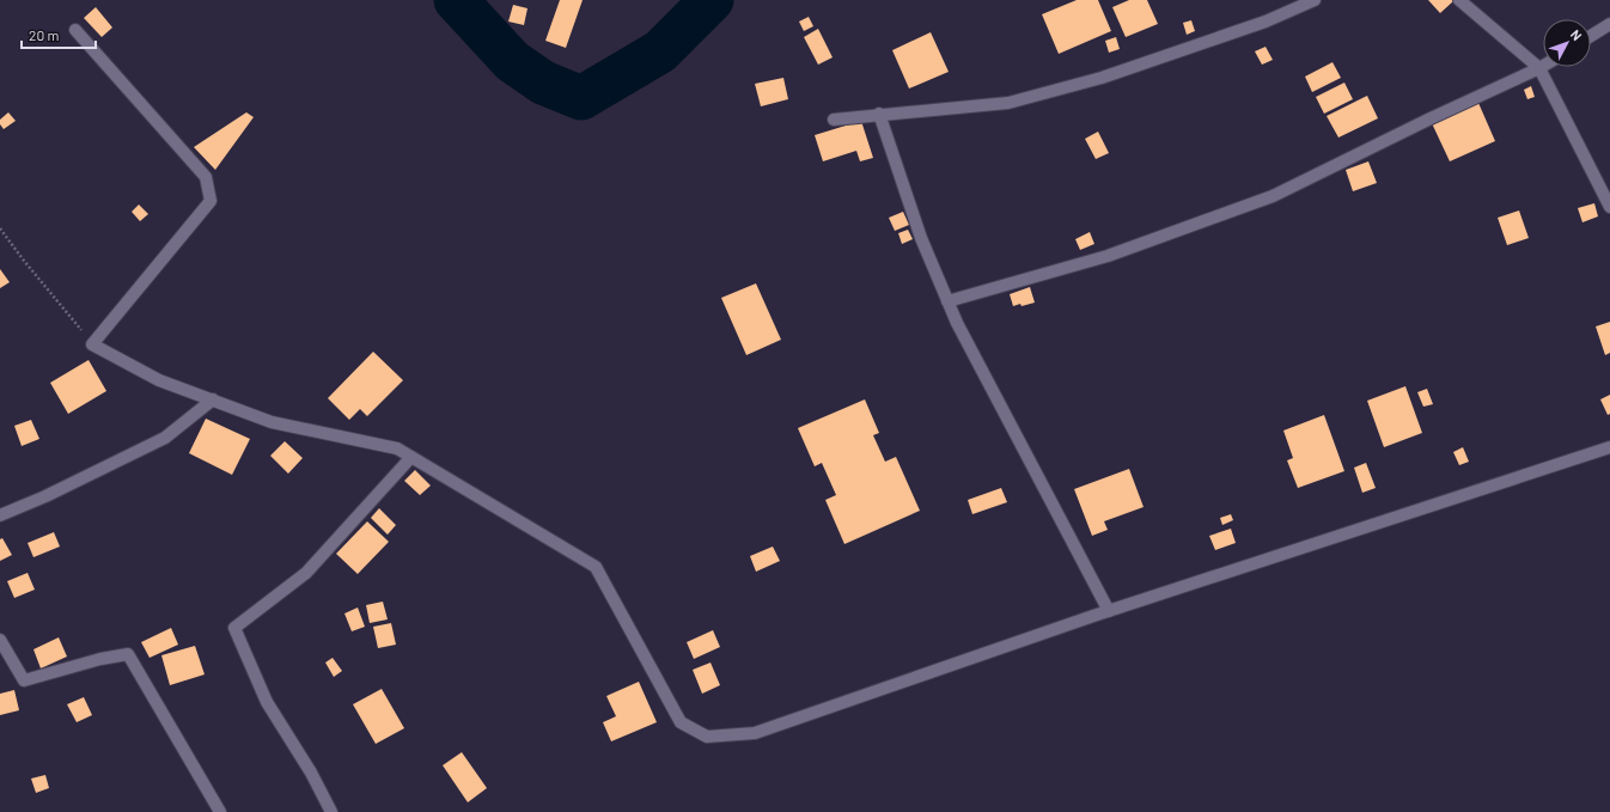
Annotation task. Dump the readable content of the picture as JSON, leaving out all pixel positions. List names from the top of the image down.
{
  "scale_bar": "20 m",
  "north": "top right"
}
